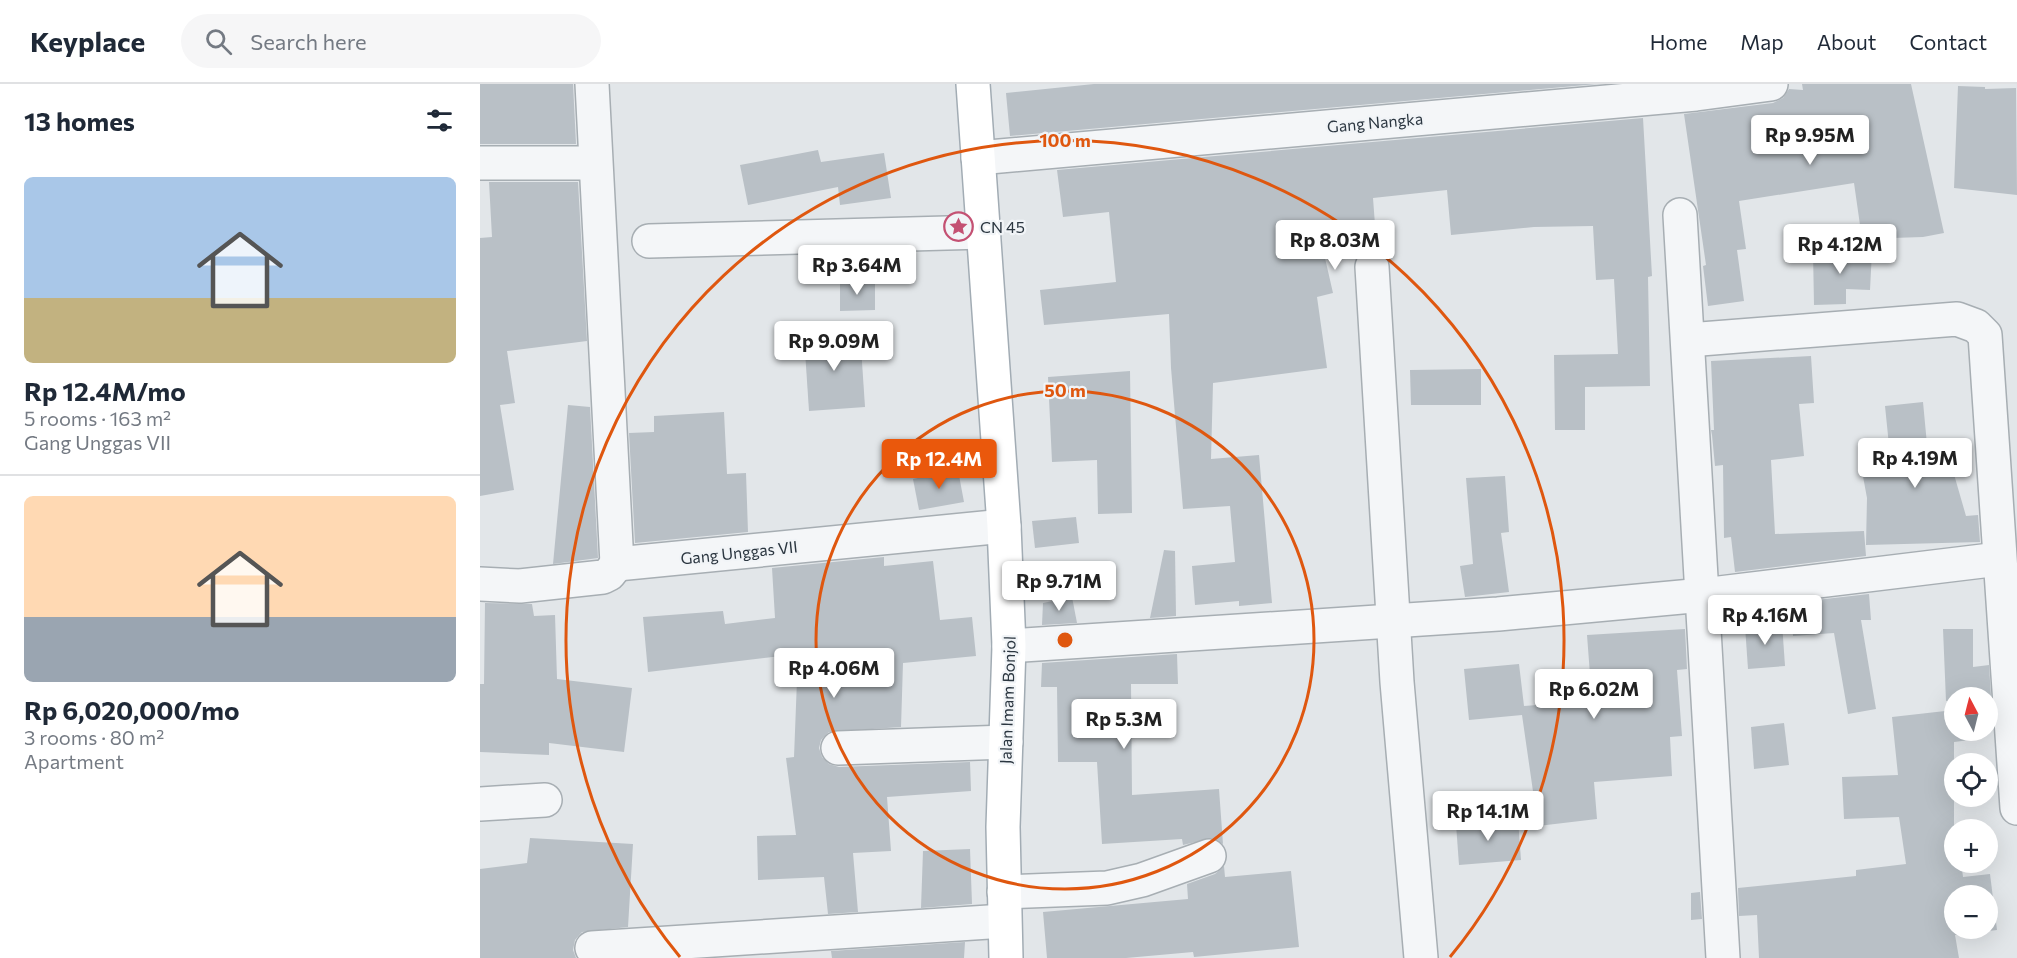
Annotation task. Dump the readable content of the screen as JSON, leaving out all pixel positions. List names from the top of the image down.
{
  "streets": {
    "main road": ["Jalan Imam Bonjol"],
    "street": ["Gang Nangka", "Gang Unggas VII"]
  },
  "crossings": [
    ["Gang Nangka", "Jalan Imam Bonjol"],
    ["Gang Unggas VII", "Jalan Imam Bonjol"]
  ],
  "places": {
    "place": ["CN 45"]
  },
  "north": "top",
  "page": {
    "header": "Keyplace",
    "search": "Search here",
    "nav": [
      "Home",
      "Map",
      "About",
      "Contact"
    ],
    "heading": "13 homes",
    "price": [
      "Rp 9.95M",
      "Rp 8.03M",
      "Rp 4.12M",
      "Rp 3.64M",
      "Rp 9.09M",
      "Rp 4.19M",
      "Rp 12.4M",
      "Rp 9.71M",
      "Rp 4.16M",
      "Rp 4.06M",
      "Rp 6.02M",
      "Rp 5.3M",
      "Rp 14.1M"
    ],
    "list": [
      {
        "name": "Rp 12.4M/mo",
        "note": "5 rooms · 163 m² · Gang Unggas VII"
      },
      {
        "name": "Rp 6,020,000/mo",
        "note": "3 rooms · 80 m² · Apartment"
      }
    ],
    "map_buttons": ["+", "−"]
  },
  "rings": ["100 m", "50 m"]
}
